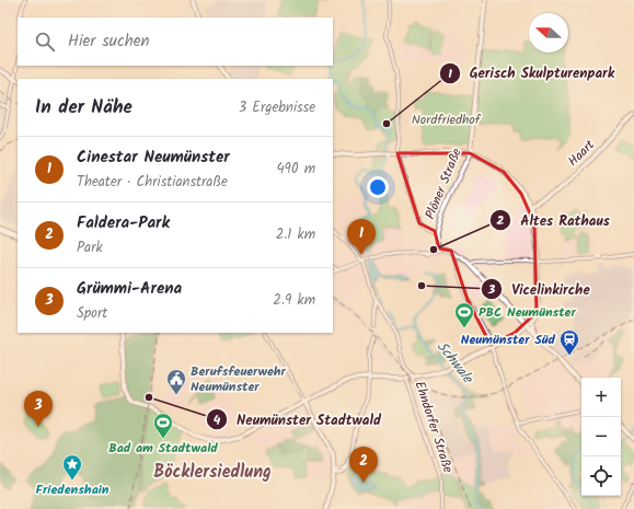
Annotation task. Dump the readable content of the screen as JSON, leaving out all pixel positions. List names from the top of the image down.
{
  "streets": {
    "main road": ["Haart", "Plöner Straße"],
    "street": ["Ehndorfer Straße"]
  },
  "districts": ["Böcklersiedlung"],
  "water": ["Schwale"],
  "parks": ["Nordfriedhof"],
  "places": {
    "other": [
      "Gerisch Skulpturenpark",
      "Altes Rathaus",
      "Vicelinkirche",
      "Neumünster Stadtwald"
    ],
    "sports": ["PBC Neumünster", "Bad am Stadtwald"],
    "station": ["Neumünster Süd"],
    "public building": ["Berufsfeuerwehr Neumünster"],
    "place": ["Friedenshain"]
  },
  "north": "left",
  "page": {
    "search": "Hier suchen",
    "heading": ["In der Nähe", "3 Ergebnisse"],
    "list": [
      {
        "mark": "1",
        "name": "Cinestar Neumünster",
        "note": "Theater · Christianstraße",
        "value": "490 m"
      },
      {
        "mark": "2",
        "name": "Faldera-Park",
        "note": "Park",
        "value": "2.1 km"
      },
      {
        "mark": "3",
        "name": "Grümmi-Arena",
        "note": "Sport",
        "value": "2.9 km"
      }
    ],
    "pins": ["1", "3", "2"],
    "map_buttons": ["+", "−"]
  }
}
